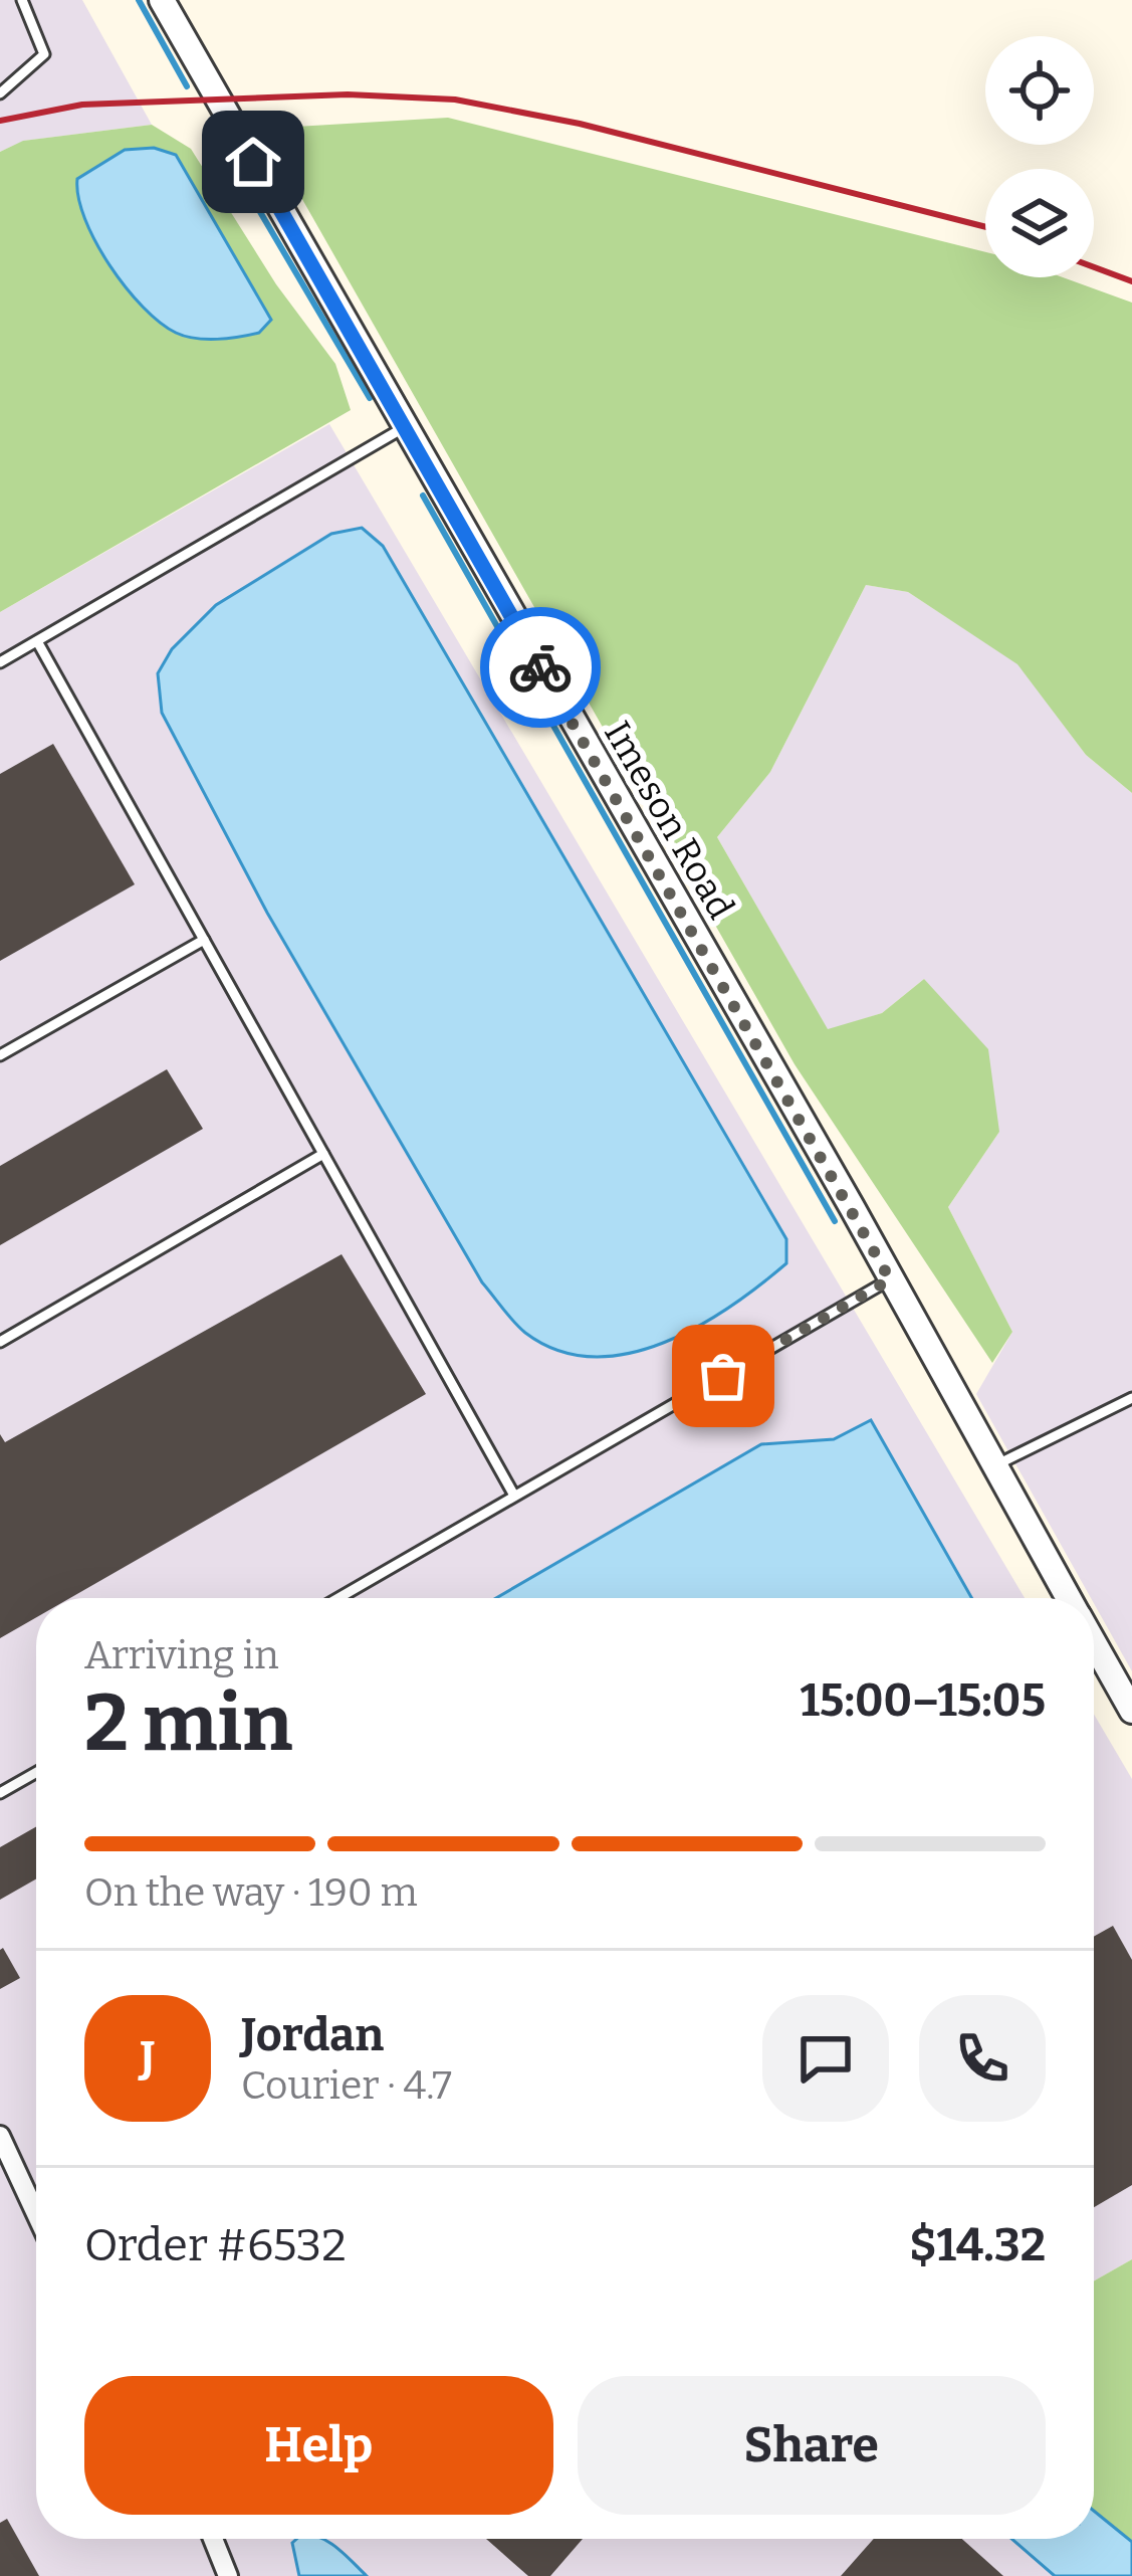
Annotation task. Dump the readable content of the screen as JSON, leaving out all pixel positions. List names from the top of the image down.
{
  "streets": {
    "street": ["Imeson Road"]
  },
  "page": {
    "heading": ["2 min", "Arriving in", "15:00–15:05"],
    "panel": [
      "Jordan",
      "Courier · 4.7",
      "Order #6532",
      "$14.32"
    ],
    "bar": "On the way · 190 m",
    "round": "J",
    "buttons": ["Help", "Share"]
  }
}
